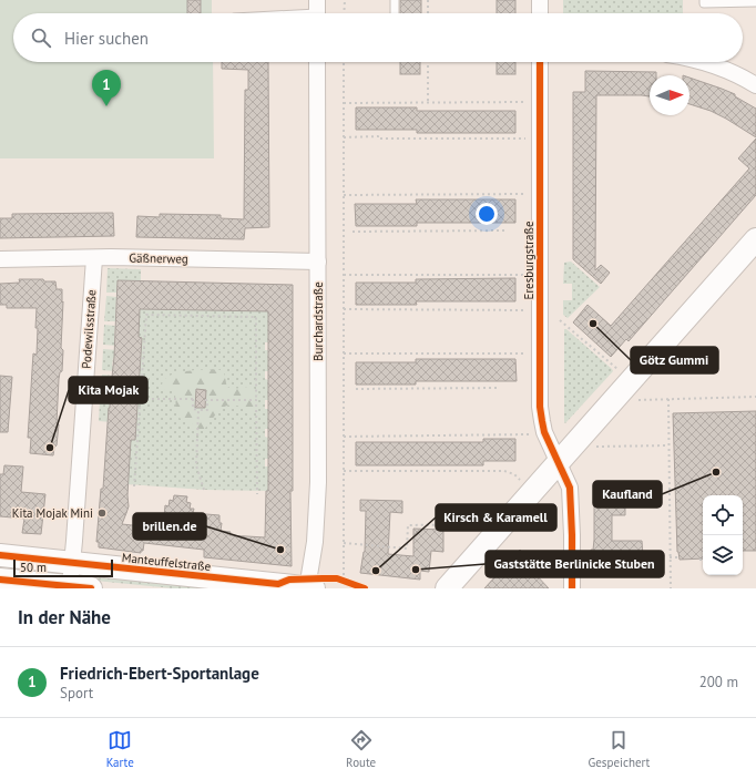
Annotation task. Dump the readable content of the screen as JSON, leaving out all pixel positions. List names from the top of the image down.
{
  "streets": {
    "main road": ["Manteuffelstraße"],
    "street": [
      "Gäßnerweg",
      "Eresburgstraße",
      "Burchardstraße",
      "Podewilsstraße"
    ]
  },
  "crossings": [
    ["Gäßnerweg", "Burchardstraße"],
    ["Gäßnerweg", "Podewilsstraße"],
    ["Burchardstraße", "Manteuffelstraße"],
    ["Podewilsstraße", "Manteuffelstraße"]
  ],
  "places": [
    "Götz Gummi",
    "Kita Mojak",
    "Kaufland",
    "Kita Mojak Mini",
    "brillen.de",
    "Gaststätte Berlinicke Stuben",
    "Kirsch & Karamell"
  ],
  "scale_bar": "50 m",
  "north": "right",
  "page": {
    "search": "Hier suchen",
    "pins": "1",
    "scale": "50 m",
    "heading": "In der Nähe",
    "list": [
      {
        "mark": "1",
        "name": "Friedrich-Ebert-Sportanlage",
        "note": "Sport",
        "value": "200 m"
      }
    ],
    "nav": ["Karte", "Route", "Gespeichert"]
  }
}
